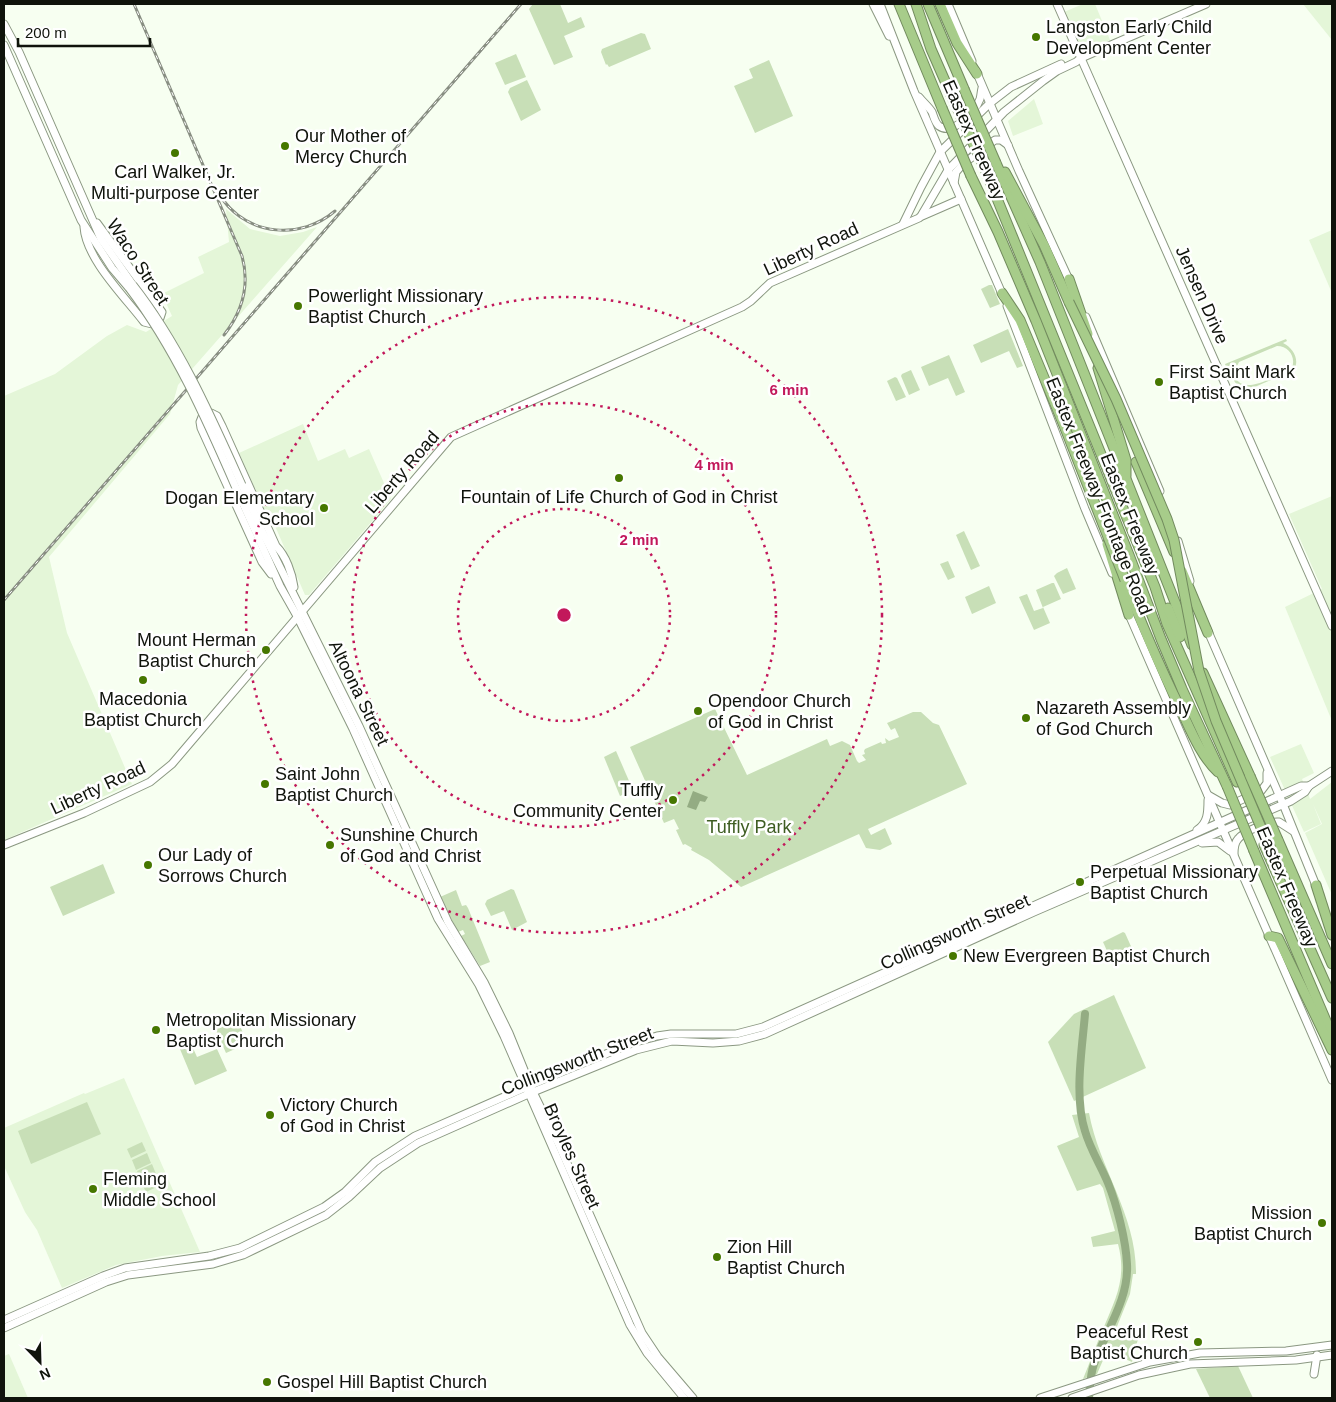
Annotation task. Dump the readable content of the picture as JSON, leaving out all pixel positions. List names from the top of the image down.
{
  "streets": {
    "highway": ["Eastex Freeway"],
    "main road": [
      "Liberty Road",
      "Waco Street",
      "Jensen Drive",
      "Eastex Freeway Frontage Road",
      "Altoona Street",
      "Collingsworth Street",
      "Broyles Street"
    ]
  },
  "crossings": [
    ["Liberty Road", "Eastex Freeway Frontage Road"],
    ["Liberty Road", "Altoona Street"],
    ["Waco Street", "Altoona Street"],
    ["Eastex Freeway Frontage Road", "Collingsworth Street"],
    ["Altoona Street", "Broyles Street"],
    ["Collingsworth Street", "Broyles Street"]
  ],
  "parks": ["Tuffly Park"],
  "places": [
    "Langston Early Child Development Center",
    "Our Mother of Mercy Church",
    "Carl Walker, Jr. Multi-purpose Center",
    "Powerlight Missionary Baptist Church",
    "First Saint Mark Baptist Church",
    "Fountain of Life Church of God in Christ",
    "Dogan Elementary School",
    "Mount Herman Baptist Church",
    "Macedonia Baptist Church",
    "Opendoor Church of God in Christ",
    "Nazareth Assembly of God Church",
    "Saint John Baptist Church",
    "Tuffly Community Center",
    "Sunshine Church of God and Christ",
    "Our Lady of Sorrows Church",
    "Perpetual Missionary Baptist Church",
    "New Evergreen Baptist Church",
    "Metropolitan Missionary Baptist Church",
    "Victory Church of God in Christ",
    "Fleming Middle School",
    "Mission Baptist Church",
    "Zion Hill Baptist Church",
    "Peaceful Rest Baptist Church",
    "Gospel Hill Baptist Church"
  ],
  "scale_bar": "200 m",
  "north": "bottom right",
  "rings": ["6 min", "4 min", "2 min"]
}
